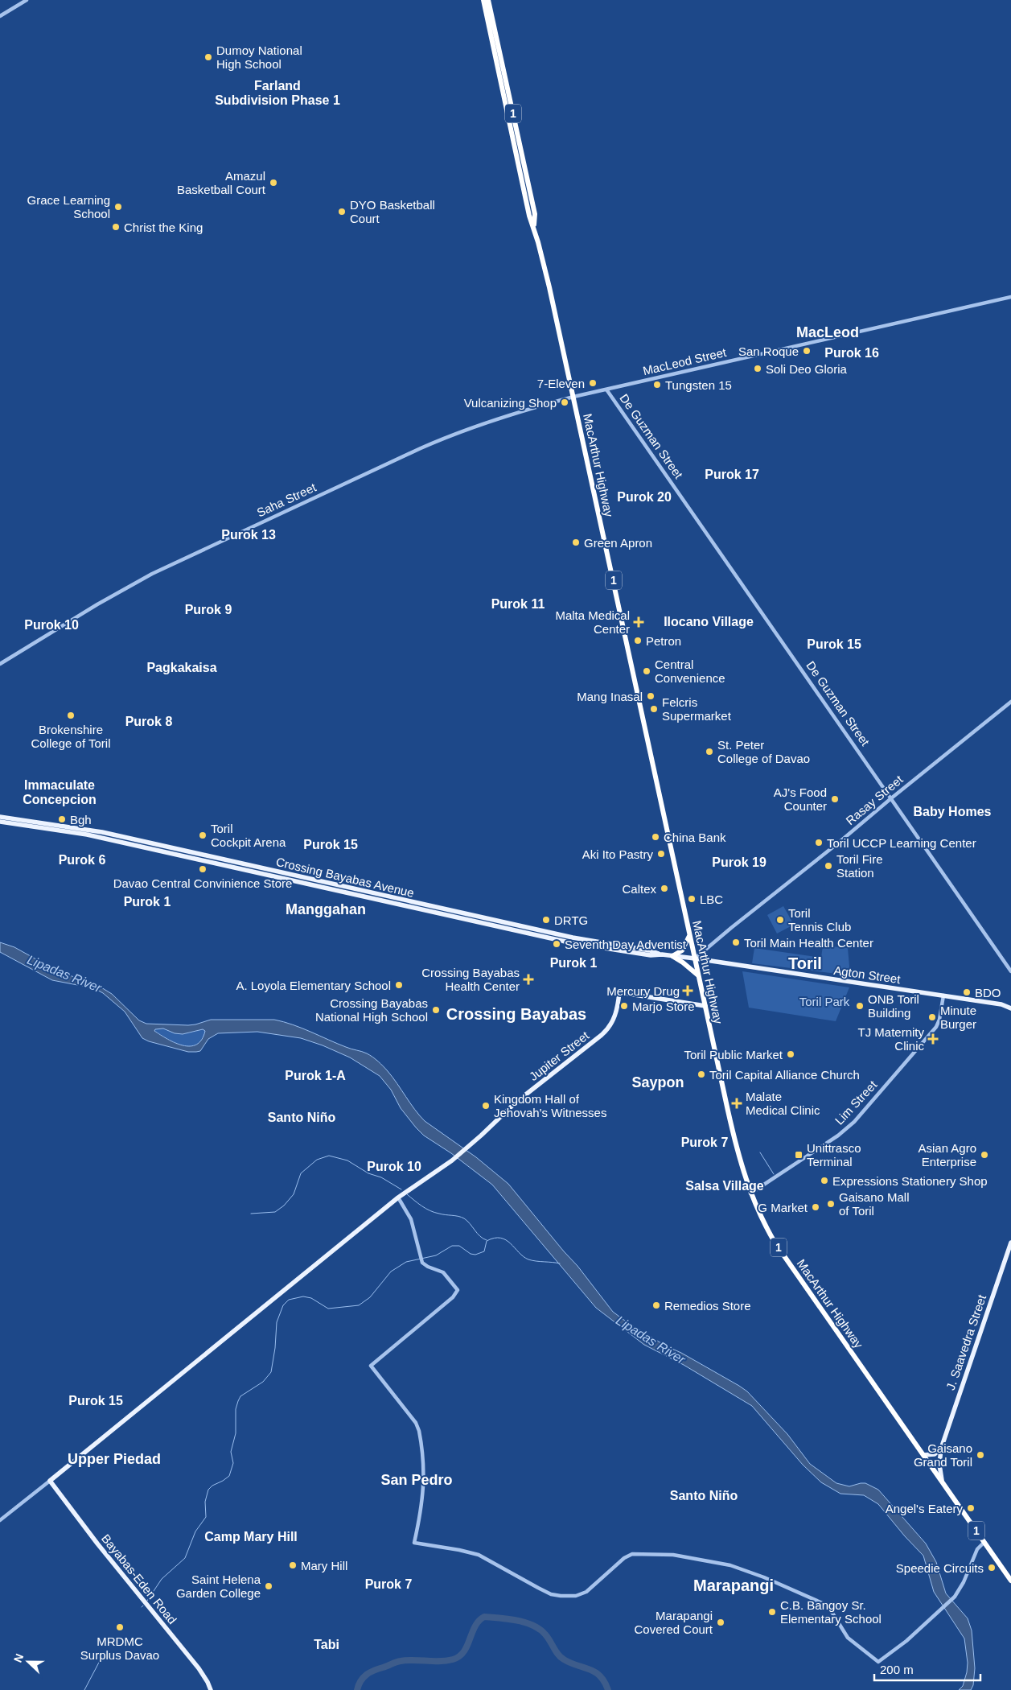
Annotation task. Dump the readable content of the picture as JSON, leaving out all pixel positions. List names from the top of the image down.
{
  "streets": {
    "highway": ["1", "MacArthur Highway"],
    "main road": [
      "Crossing Bayabas Avenue",
      "Agton Street",
      "Jupiter Street",
      "J. Saavedra Street",
      "Bayabas-Eden Road"
    ],
    "street": [
      "MacLeod Street",
      "De Guzman Street",
      "Saha Street",
      "Rasay Street",
      "Lim Street"
    ]
  },
  "crossings": [
    ["MacLeod Street", "De Guzman Street"],
    ["MacLeod Street", "MacArthur Highway"],
    ["MacLeod Street", "Saha Street"],
    ["De Guzman Street", "Rasay Street"],
    ["MacArthur Highway", "Saha Street"],
    ["MacArthur Highway", "Rasay Street"],
    ["MacArthur Highway", "Crossing Bayabas Avenue"],
    ["MacArthur Highway", "Agton Street"],
    ["MacArthur Highway", "Jupiter Street"],
    ["MacArthur Highway", "Lim Street"],
    ["MacArthur Highway", "J. Saavedra Street"],
    ["Rasay Street", "Crossing Bayabas Avenue"],
    ["Rasay Street", "Agton Street"],
    ["Crossing Bayabas Avenue", "Agton Street"],
    ["Agton Street", "Lim Street"],
    ["Jupiter Street", "Bayabas-Eden Road"]
  ],
  "districts": [
    "Farland Subdivision Phase 1",
    "MacLeod",
    "Purok 16",
    "Purok 17",
    "Purok 20",
    "Purok 13",
    "Purok 11",
    "Purok 9",
    "Ilocano Village",
    "Purok 10",
    "Purok 15",
    "Pagkakaisa",
    "Purok 8",
    "Immaculate Concepcion",
    "Baby Homes",
    "Purok 15",
    "Purok 6",
    "Purok 19",
    "Purok 1",
    "Manggahan",
    "Purok 1",
    "Toril",
    "Crossing Bayabas",
    "Purok 1-A",
    "Saypon",
    "Santo Niño",
    "Purok 7",
    "Purok 10",
    "Salsa Village",
    "Purok 15",
    "Upper Piedad",
    "San Pedro",
    "Santo Niño",
    "Camp Mary Hill",
    "Purok 7",
    "Marapangi",
    "Tabi"
  ],
  "water": ["Lipadas River"],
  "parks": ["Toril Park"],
  "places": {
    "other": [
      "Dumoy National High School",
      "Amazul Basketball Court",
      "Grace Learning School",
      "DYO Basketball Court",
      "Christ the King",
      "San Roque",
      "Soli Deo Gloria",
      "7-Eleven",
      "Tungsten 15",
      "Vulcanizing Shop",
      "Green Apron",
      "Petron",
      "Central Convenience",
      "Mang Inasal",
      "Felcris Supermarket",
      "Brokenshire College of Toril",
      "St. Peter College of Davao",
      "AJ's Food Counter",
      "Bgh",
      "Toril Cockpit Arena",
      "China Bank",
      "Toril UCCP Learning Center",
      "Aki Ito Pastry",
      "Toril Fire Station",
      "Davao Central Convinience Store",
      "Caltex",
      "LBC",
      "DRTG",
      "Toril Tennis Club",
      "Toril Main Health Center",
      "Seventh Day Adventist",
      "A. Loyola Elementary School",
      "BDO",
      "Marjo Store",
      "ONB Toril Building",
      "Crossing Bayabas National High School",
      "Minute Burger",
      "Toril Public Market",
      "Toril Capital Alliance Church",
      "Kingdom Hall of Jehovah's Witnesses",
      "Asian Agro Enterprise",
      "Expressions Stationery Shop",
      "Gaisano Mall of Toril",
      "G Market",
      "Remedios Store",
      "Gaisano Grand Toril",
      "Angel's Eatery",
      "Mary Hill",
      "Speedie Circuits",
      "Saint Helena Garden College",
      "C.B. Bangoy Sr. Elementary School",
      "Marapangi Covered Court",
      "MRDMC Surplus Davao"
    ],
    "health": [
      "Malta Medical Center",
      "Crossing Bayabas Health Center",
      "Mercury Drug",
      "TJ Maternity Clinic",
      "Malate Medical Clinic"
    ],
    "transit": ["Unittrasco Terminal"]
  },
  "scale_bar": "200 m",
  "north": "left"
}
